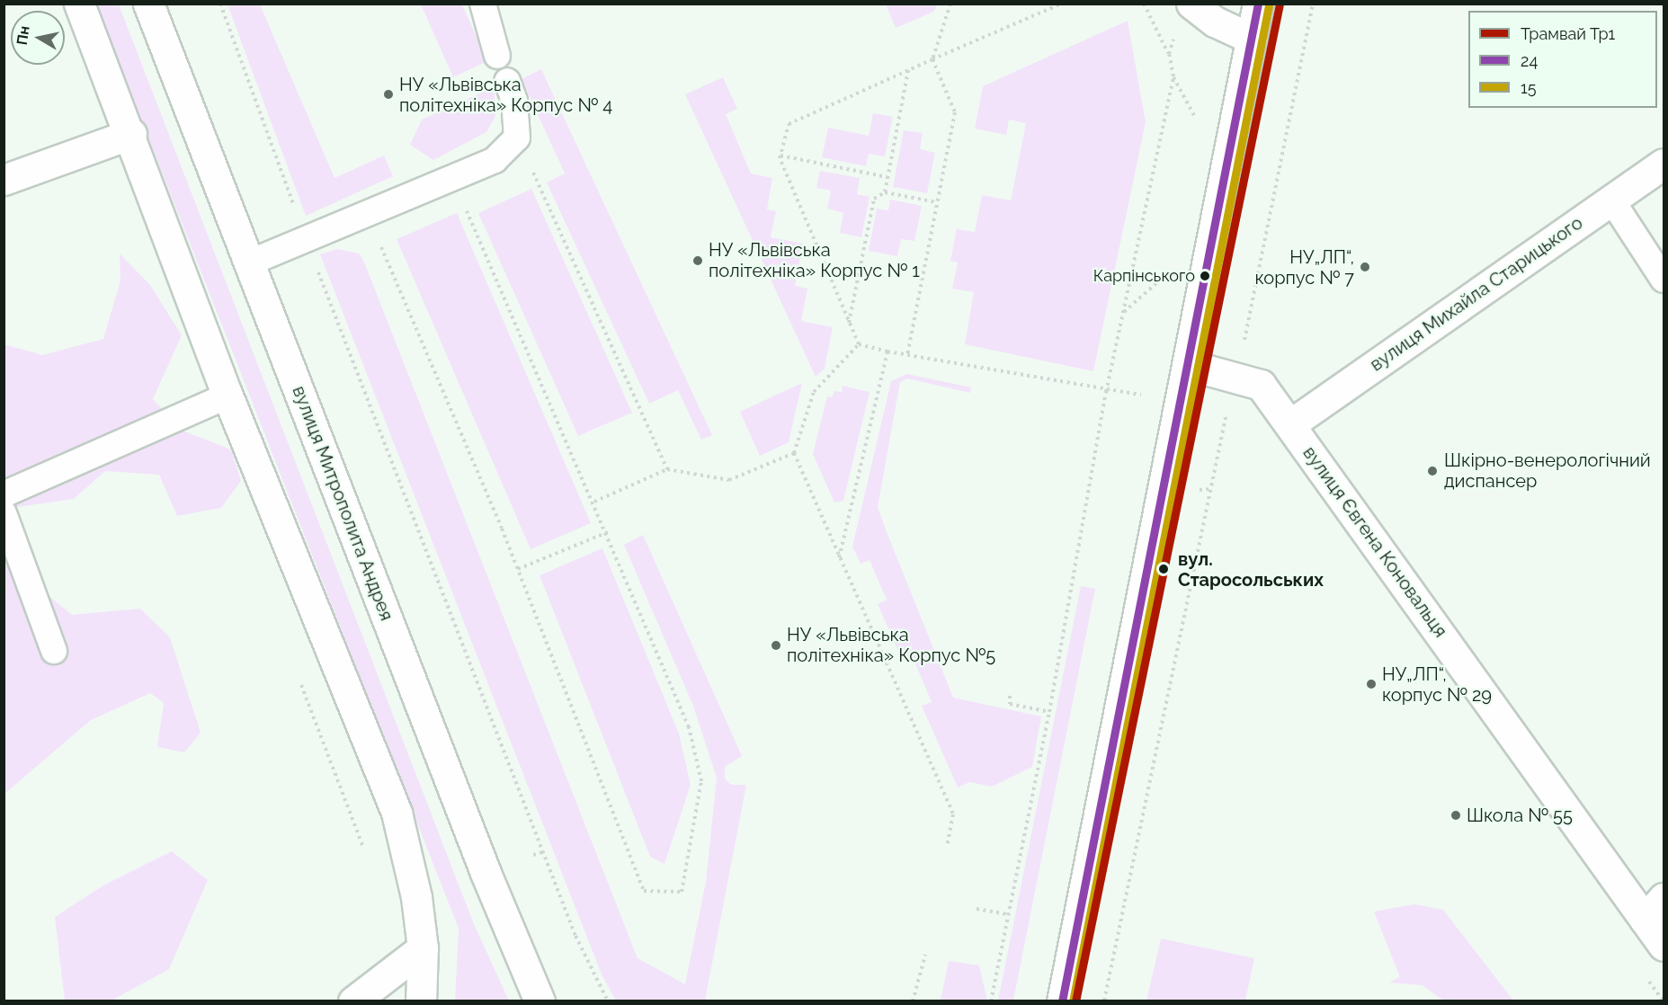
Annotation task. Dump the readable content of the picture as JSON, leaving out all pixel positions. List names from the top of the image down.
{
  "streets": {
    "street": ["вулиця Михайла Старицького", "вулиця Митрополита Андрея", "вулиця Євгена Коновальця"]
  },
  "crossings": [
    ["вулиця Михайла Старицького", "вулиця Євгена Коновальця"]
  ],
  "places": [
    "НУ «Львівська політехніка» Корпус № 4",
    "НУ «Львівська політехніка» Корпус № 1",
    "НУ„ЛП“, корпус № 7",
    "Карпінського",
    "Шкірно-венерологічний диспансер",
    "вул. Старосольських",
    "НУ «Львівська політехніка» Корпус №5",
    "НУ„ЛП“, корпус № 29",
    "Школа № 55"
  ],
  "lines": ["tram line Тр1", "transit line 24", "transit line 15"],
  "legend": ["Трамвай Тр1", "24", "15"],
  "north": "left"
}
